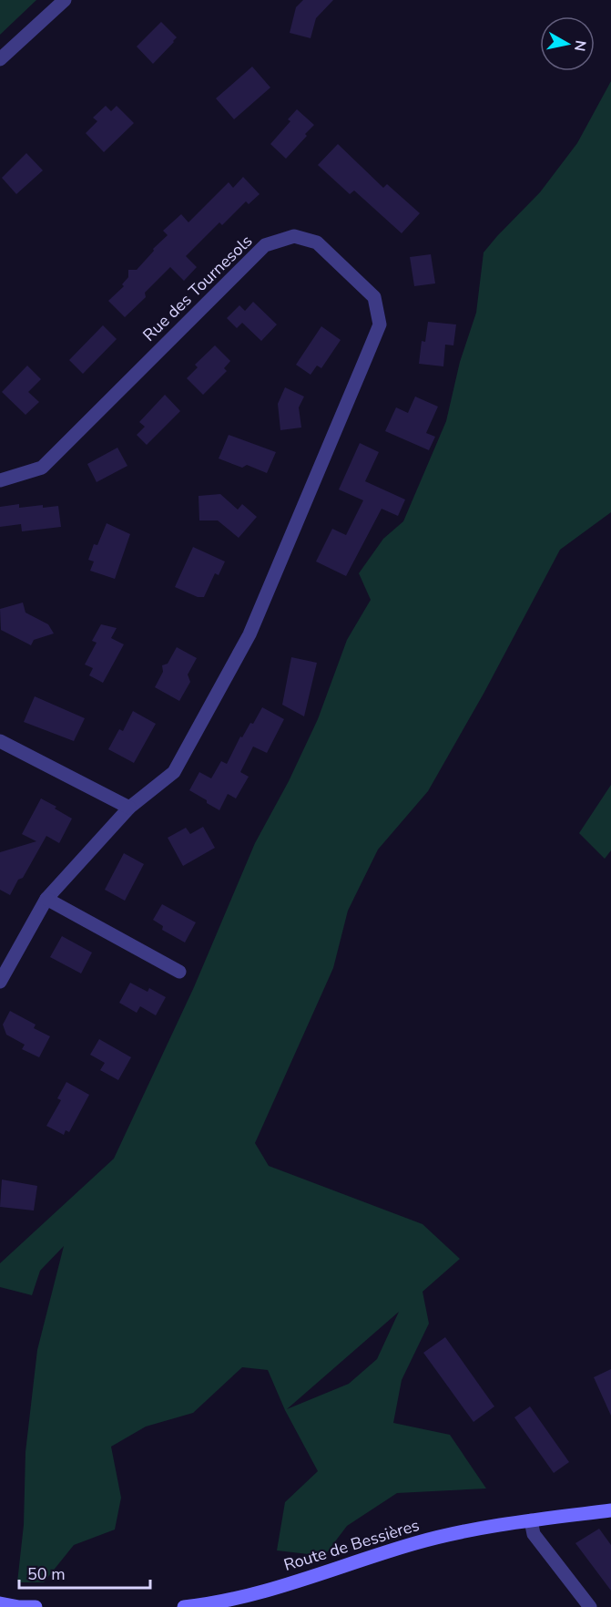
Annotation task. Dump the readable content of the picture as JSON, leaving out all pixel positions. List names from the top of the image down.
{
  "streets": {
    "main road": ["Route de Bessières"],
    "street": ["Rue des Tournesols"]
  },
  "scale_bar": "50 m",
  "north": "right"
}
